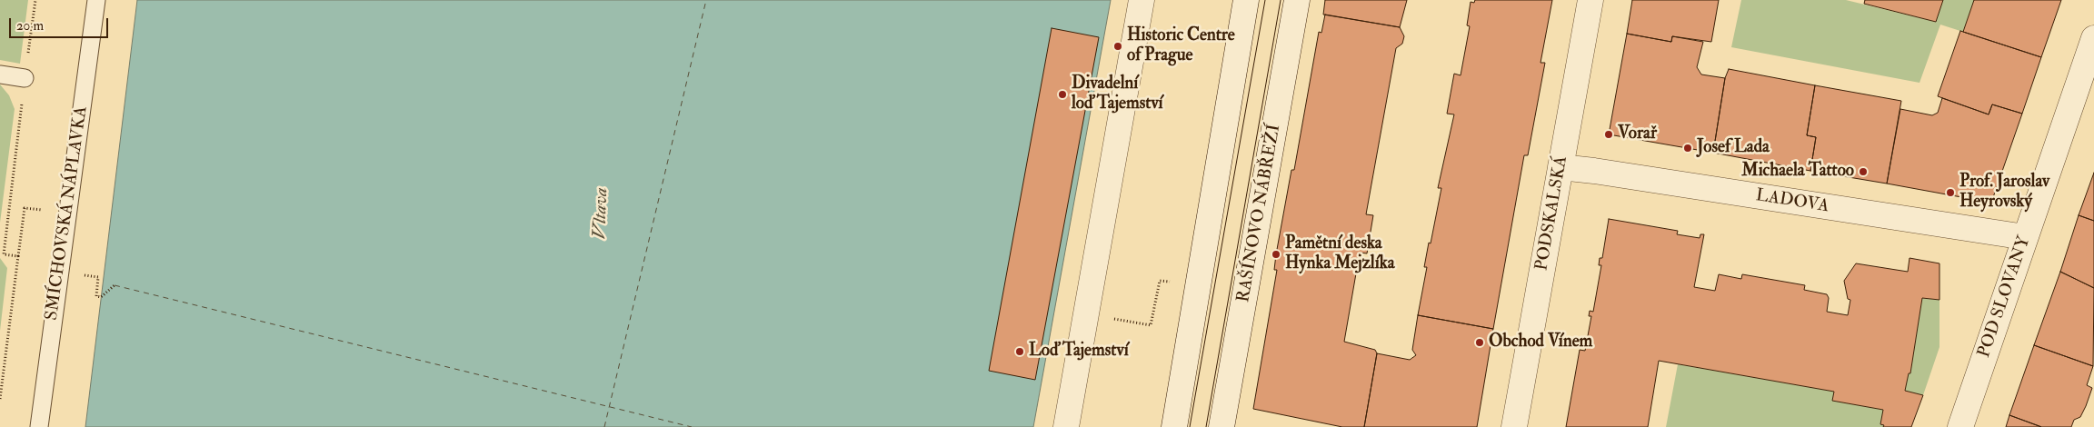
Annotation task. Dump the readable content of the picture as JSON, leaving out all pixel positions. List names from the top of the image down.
{
  "streets": {
    "street": [
      "LADOVA",
      "RAŠÍNOVO NÁBŘEŽÍ",
      "PODSKALSKÁ",
      "POD SLOVANY"
    ],
    "lane": ["SMÍCHOVSKÁ NÁPLAVKA"]
  },
  "crossings": [
    ["LADOVA", "PODSKALSKÁ"],
    ["LADOVA", "POD SLOVANY"]
  ],
  "water": ["Vltava"],
  "places": [
    "Historic Centre of Prague",
    "Divadelní loď Tajemství",
    "Vorař",
    "Josef Lada",
    "Michaela Tattoo",
    "Prof. Jaroslav Heyrovský",
    "Pamětní deska Hynka Mejzlíka",
    "Obchod Vínem",
    "Loď Tajemství"
  ],
  "scale_bar": "20 m"
}
